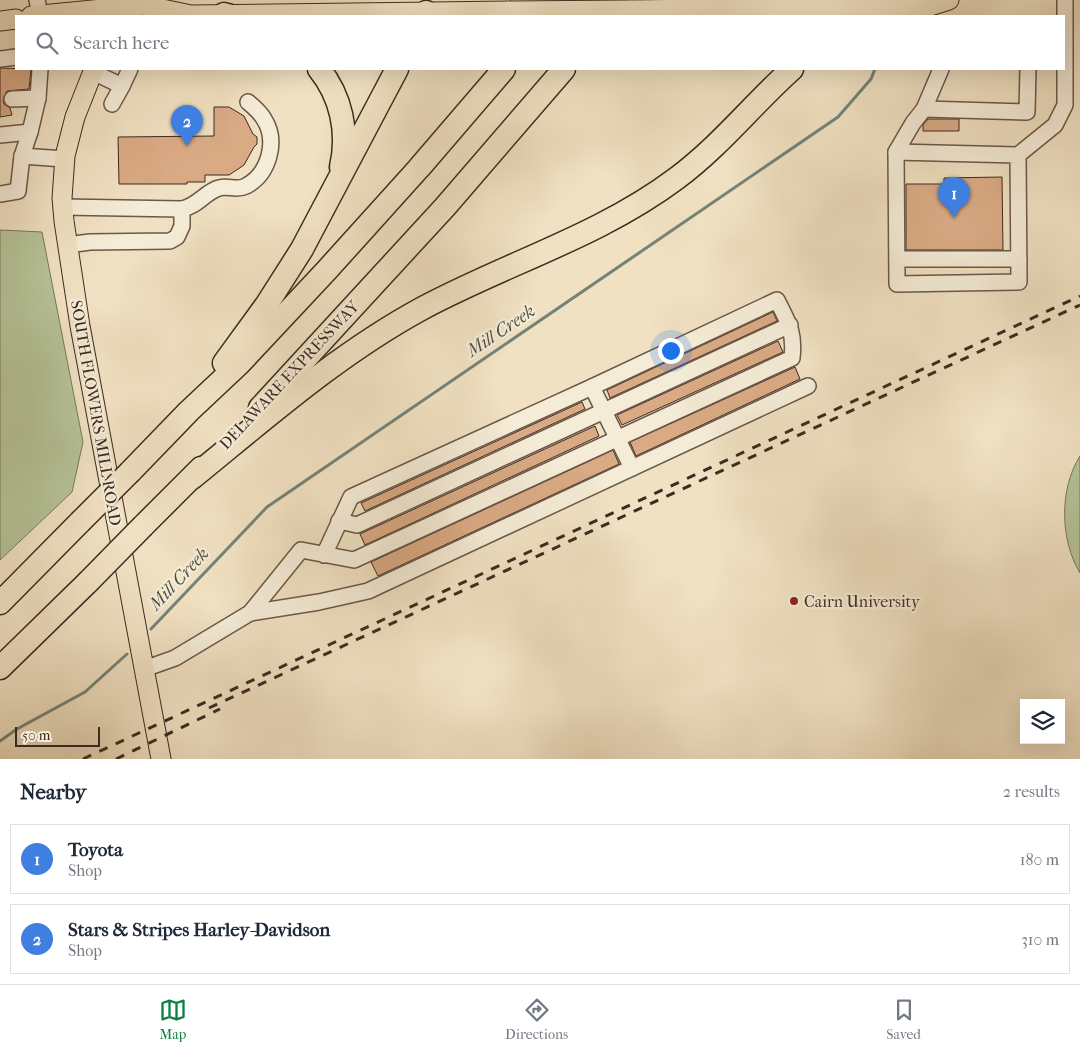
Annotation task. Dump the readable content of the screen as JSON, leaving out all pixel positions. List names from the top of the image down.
{
  "streets": {
    "highway": ["DELAWARE EXPRESSWAY"],
    "main road": ["SOUTH FLOWERS MILL ROAD"]
  },
  "water": ["Mill Creek"],
  "places": ["Cairn University"],
  "scale_bar": "50 m",
  "page": {
    "search": "Search here",
    "pins": ["2", "1"],
    "scale": "50 m",
    "heading": ["Nearby", "2 results"],
    "list": [
      {
        "mark": "1",
        "name": "Toyota",
        "note": "Shop",
        "value": "180 m"
      },
      {
        "mark": "2",
        "name": "Stars & Stripes Harley-Davidson",
        "note": "Shop",
        "value": "310 m"
      }
    ],
    "nav": ["Map", "Directions", "Saved"]
  }
}
